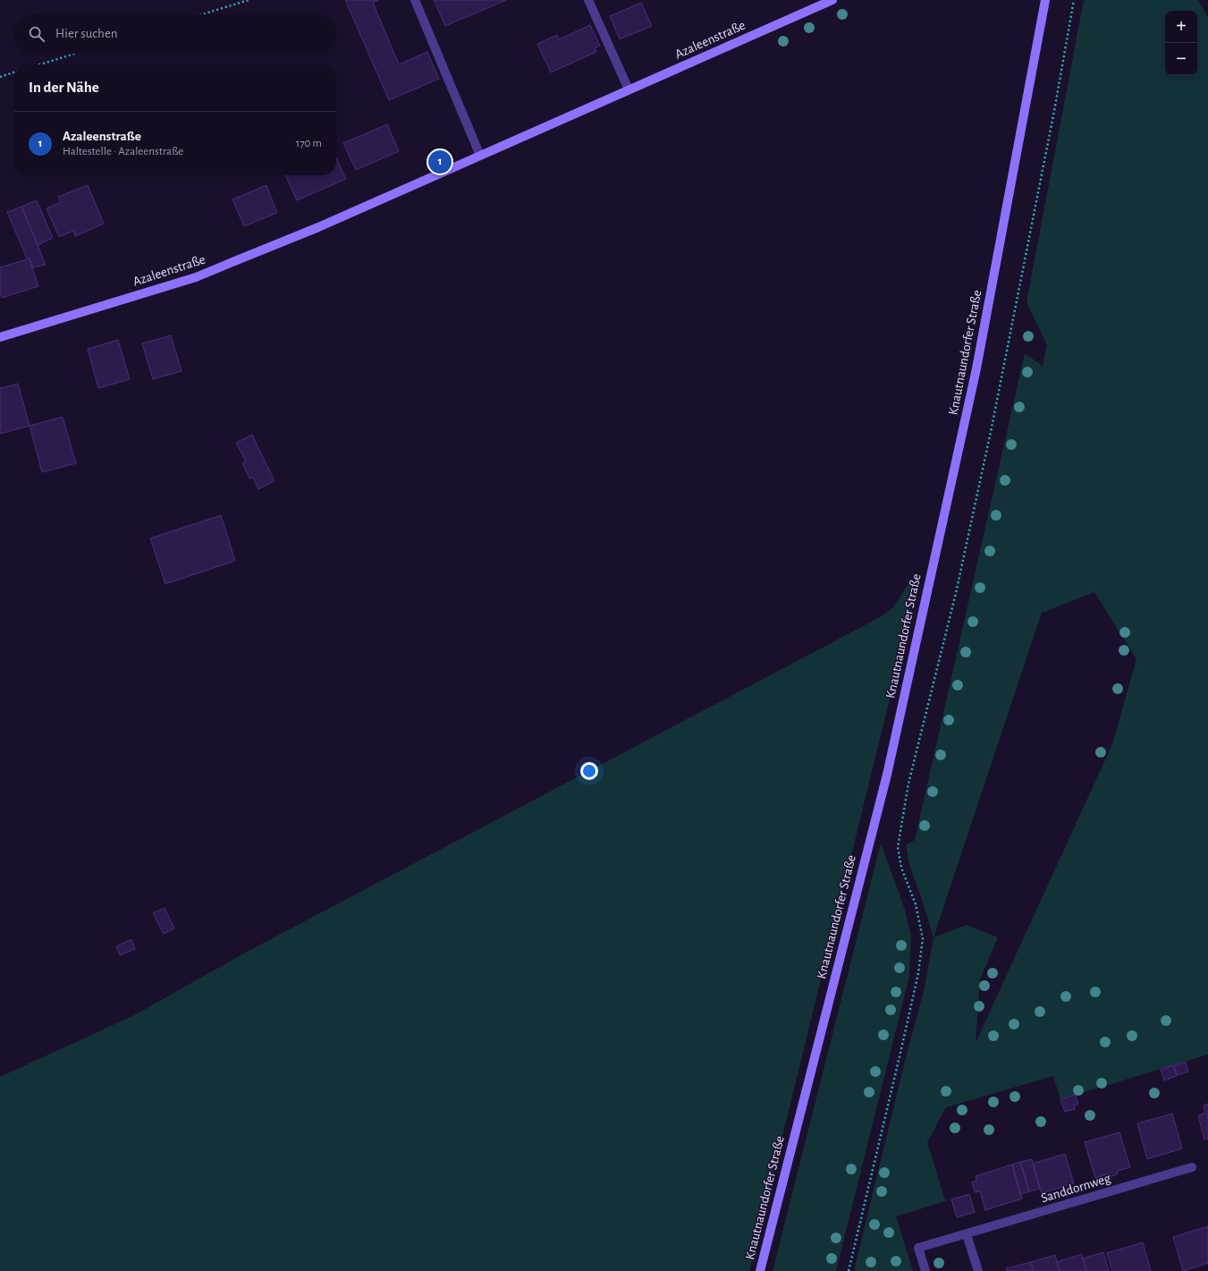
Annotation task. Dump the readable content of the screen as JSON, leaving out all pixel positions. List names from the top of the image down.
{
  "streets": {
    "main road": ["Azaleenstraße", "Knautnaundorfer Straße"],
    "street": ["Sanddornweg"]
  },
  "page": {
    "map_buttons": ["+", "−"],
    "search": "Hier suchen",
    "heading": "In der Nähe",
    "list": [
      {
        "mark": "1",
        "name": "Azaleenstraße",
        "note": "Haltestelle · Azaleenstraße",
        "value": "170 m"
      }
    ],
    "pins": "1"
  }
}
